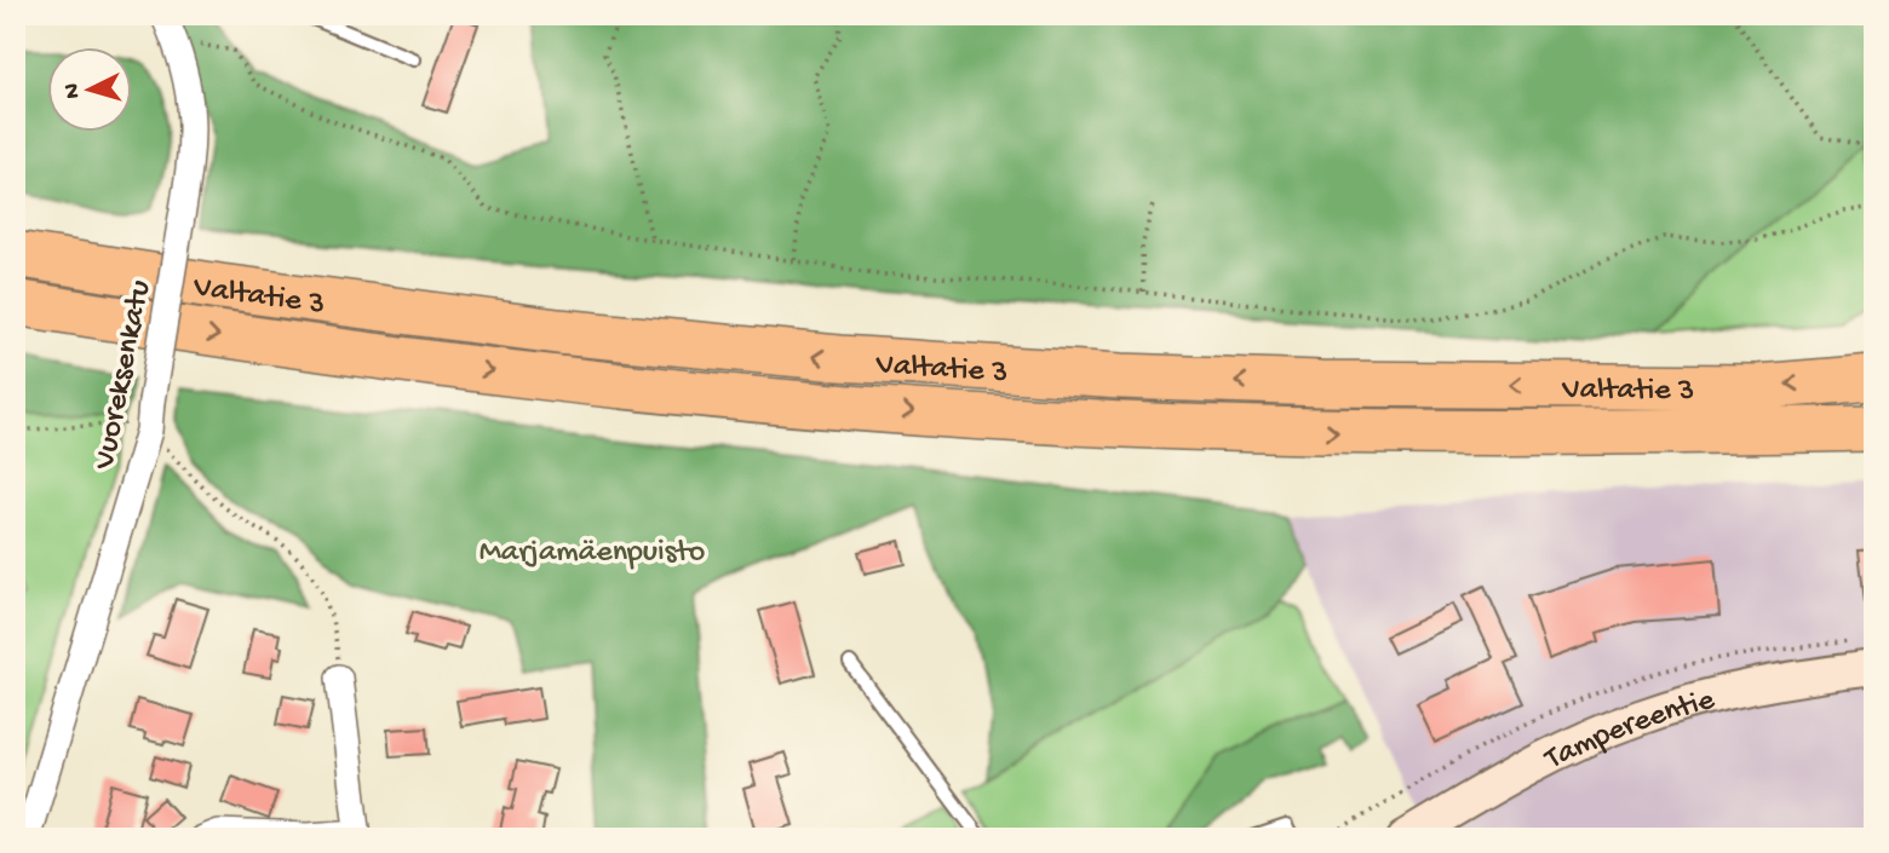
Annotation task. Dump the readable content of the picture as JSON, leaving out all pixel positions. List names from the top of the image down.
{
  "streets": {
    "highway": ["Valtatie 3"],
    "main road": ["Tampereentie"],
    "street": ["Vuoreksenkatu"]
  },
  "parks": ["Marjamäenpuisto"],
  "north": "left"
}
